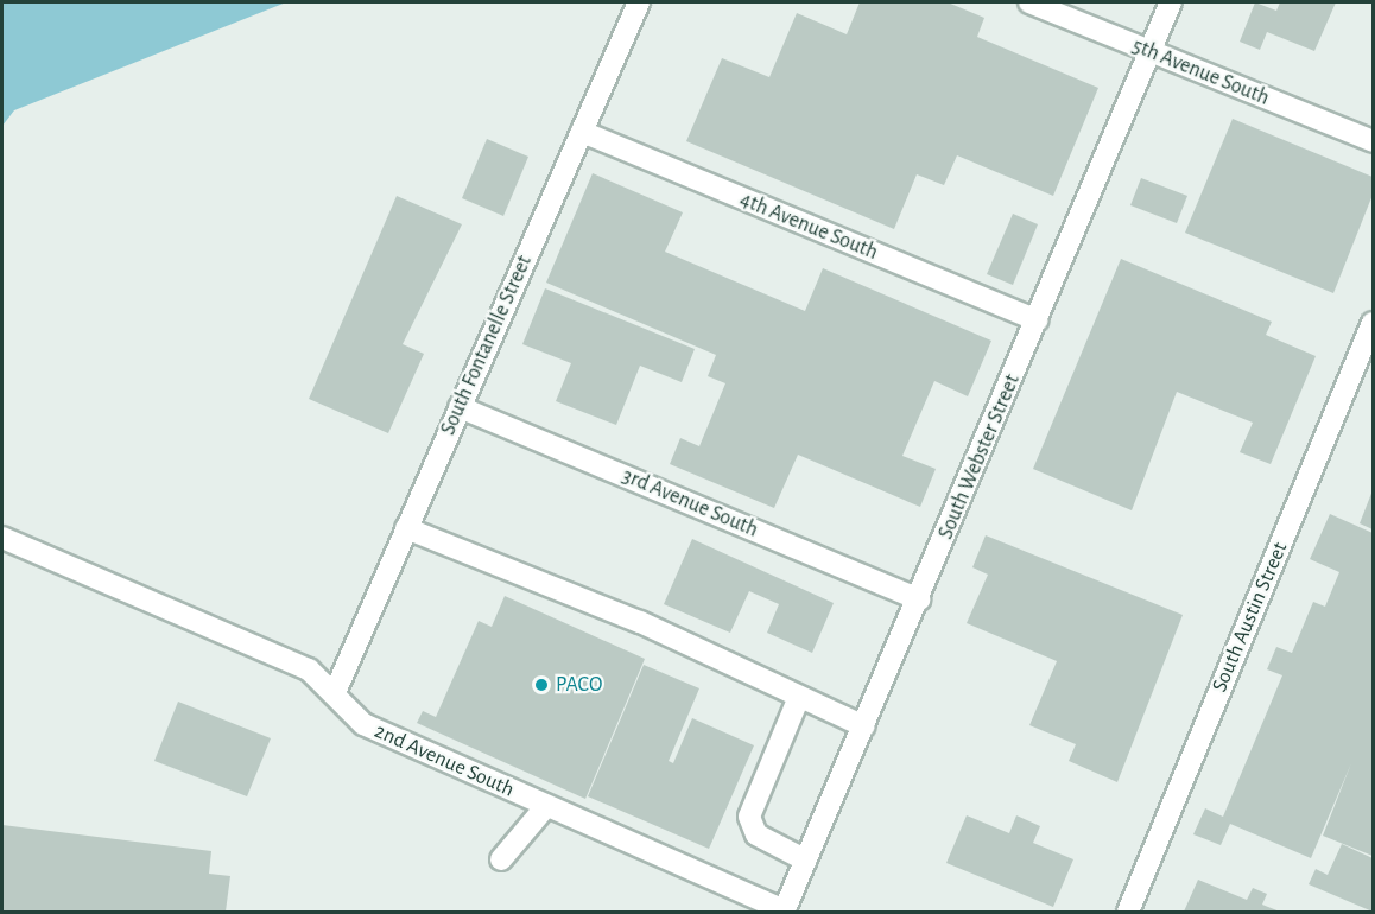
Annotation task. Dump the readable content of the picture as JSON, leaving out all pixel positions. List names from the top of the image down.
{
  "streets": {
    "street": [
      "5th Avenue South",
      "4th Avenue South",
      "South Fontanelle Street",
      "South Webster Street",
      "3rd Avenue South",
      "South Austin Street",
      "2nd Avenue South"
    ]
  },
  "crossings": [
    ["5th Avenue South", "South Webster Street"],
    ["4th Avenue South", "South Fontanelle Street"],
    ["4th Avenue South", "South Webster Street"],
    ["South Fontanelle Street", "3rd Avenue South"],
    ["South Fontanelle Street", "2nd Avenue South"],
    ["South Webster Street", "3rd Avenue South"],
    ["South Webster Street", "2nd Avenue South"]
  ],
  "places": ["PACO"]
}
